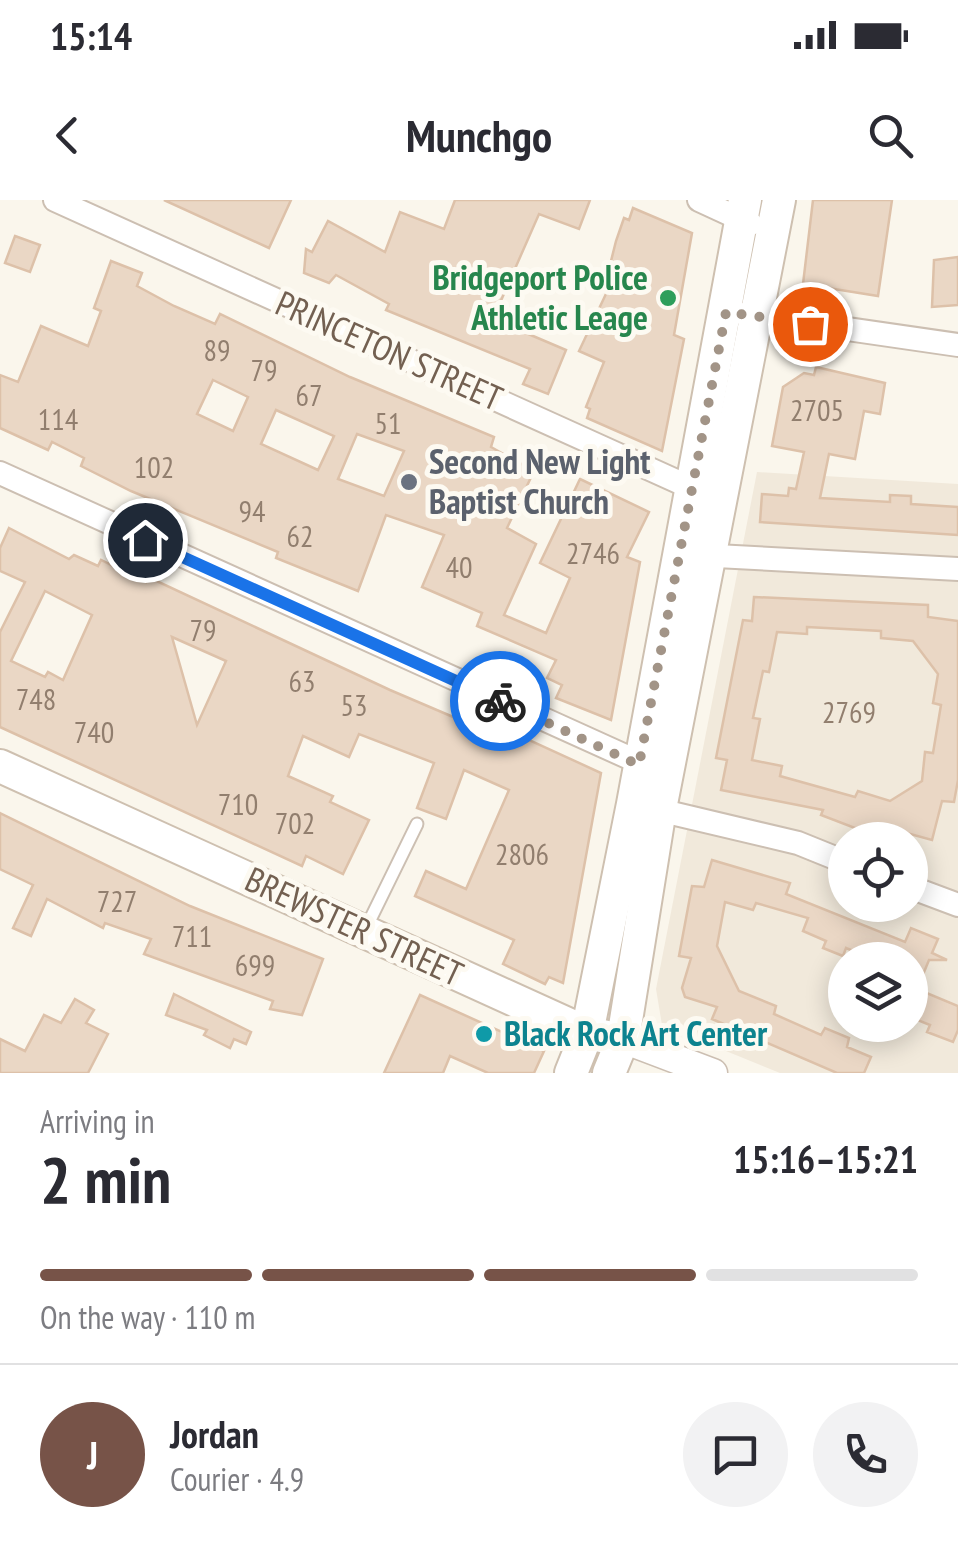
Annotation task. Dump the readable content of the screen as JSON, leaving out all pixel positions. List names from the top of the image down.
{
  "streets": {
    "main road": ["BREWSTER STREET"],
    "street": ["PRINCETON STREET"]
  },
  "places": ["Bridgeport Police Athletic Leage", "Second New Light Baptist Church", "Black Rock Art Center"],
  "house_numbers": [
    "89",
    "79",
    "67",
    "2705",
    "114",
    "51",
    "102",
    "94",
    "62",
    "2746",
    "40",
    "79",
    "63",
    "748",
    "53",
    "2769",
    "740",
    "710",
    "702",
    "2806",
    "727",
    "711",
    "699"
  ],
  "page": {
    "status": "15:14",
    "header": "Munchgo",
    "heading": ["2 min", "Arriving in", "15:16–15:21"],
    "panel": ["Jordan", "Courier · 4.9"],
    "bar": "On the way · 110 m",
    "round": "J"
  }
}
